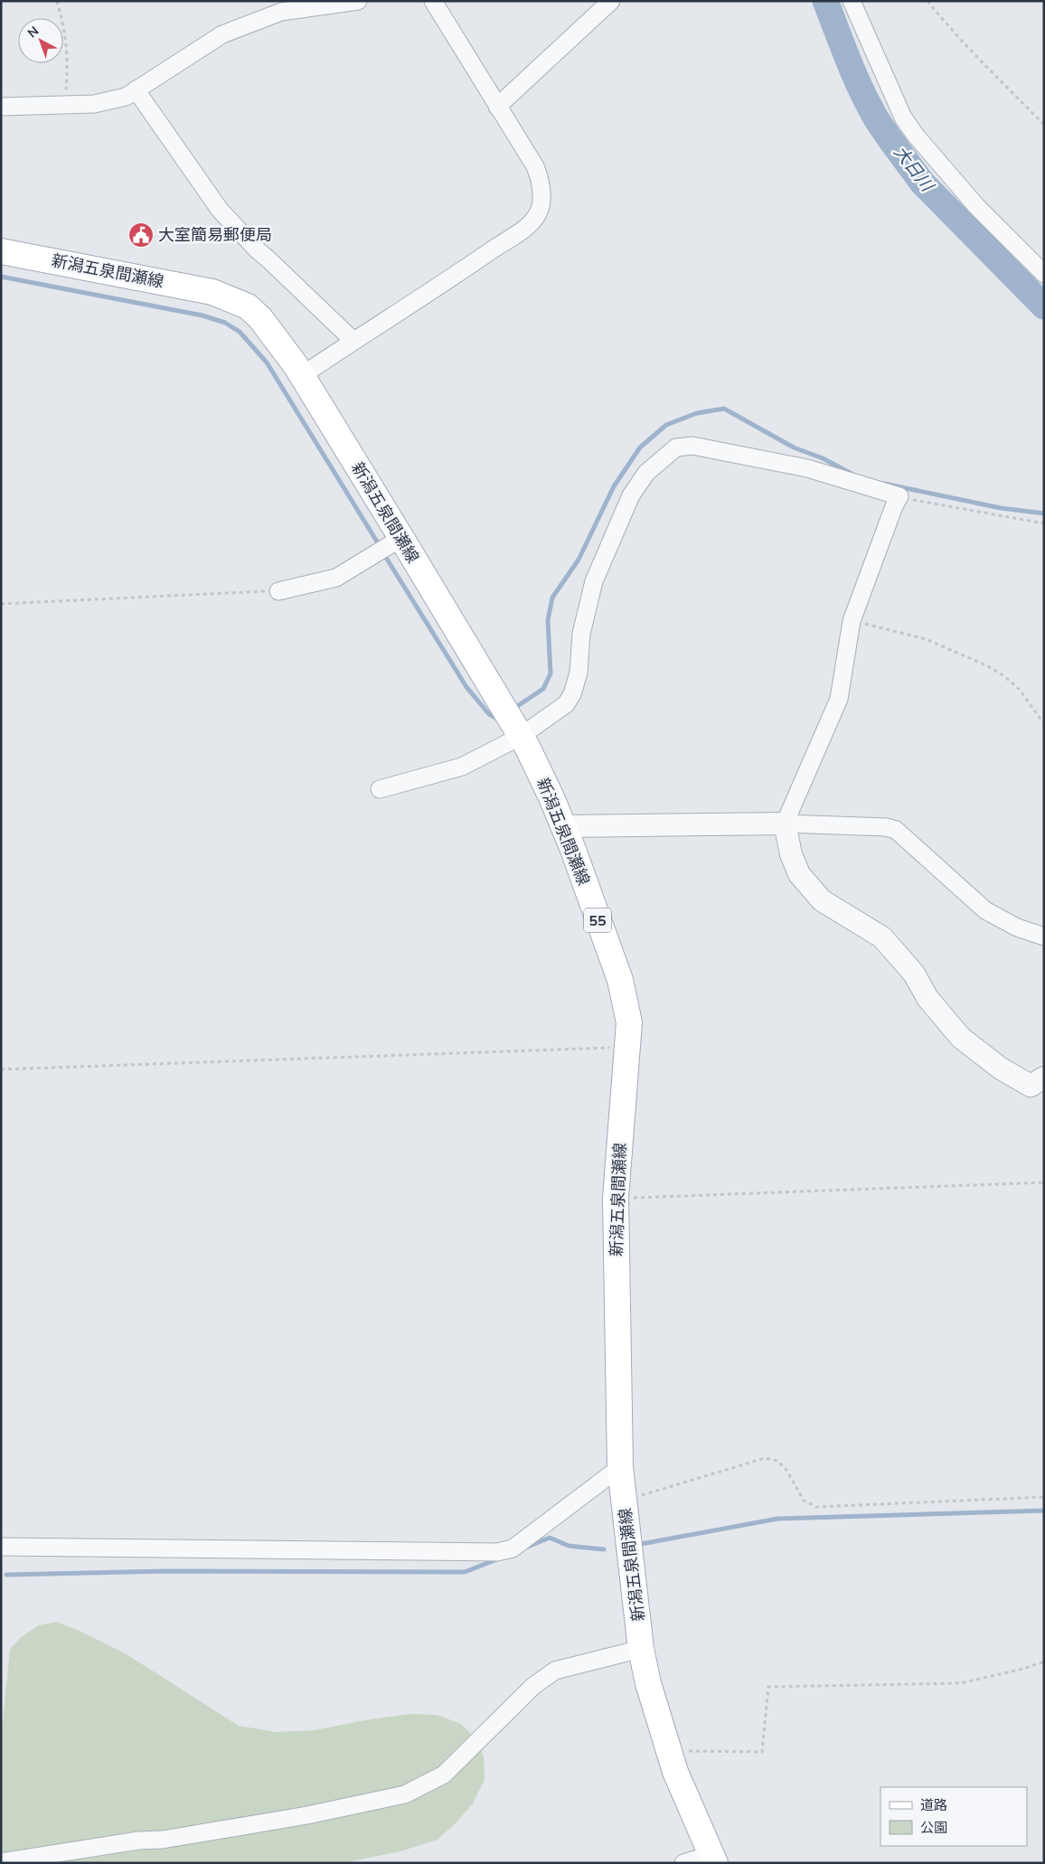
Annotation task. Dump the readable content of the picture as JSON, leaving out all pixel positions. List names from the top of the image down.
{
  "streets": {
    "main road": ["新潟五泉間瀬線", "55"]
  },
  "water": ["大日川"],
  "places": {
    "public building": ["大室簡易郵便局"]
  },
  "legend": ["道路", "公園"],
  "north": "top left"
}
